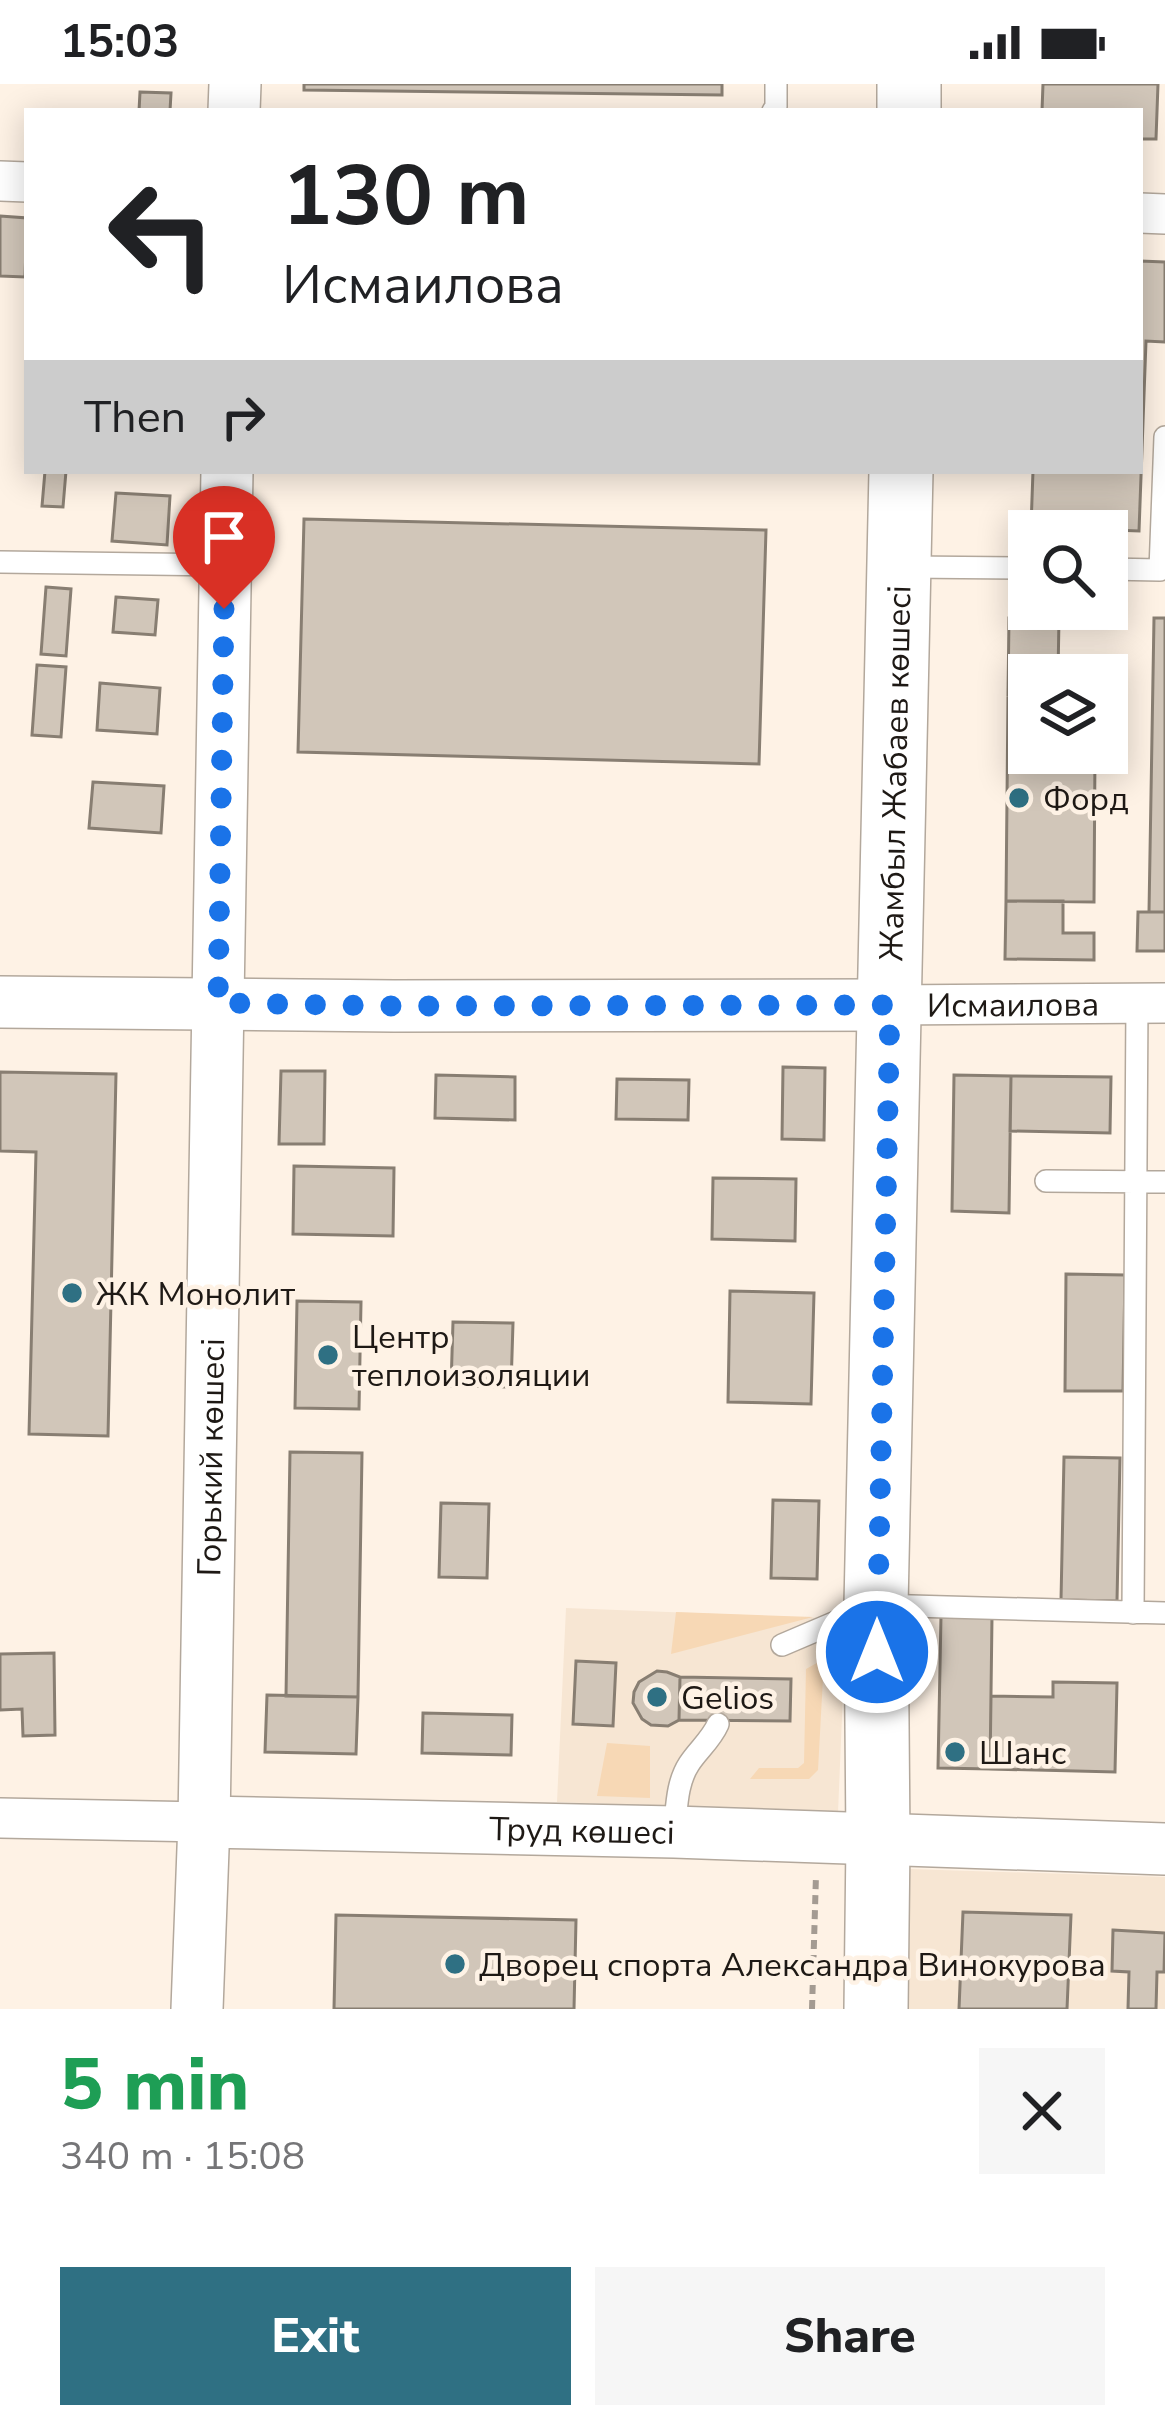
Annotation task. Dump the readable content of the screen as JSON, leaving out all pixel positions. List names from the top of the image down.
{
  "streets": {
    "main road": ["Жамбыл Жабаев көшесі"],
    "street": ["Исмаилова", "Горький көшесі", "Труд көшесі"]
  },
  "crossings": [
    ["Жамбыл Жабаев көшесі", "Исмаилова"],
    ["Жамбыл Жабаев көшесі", "Труд көшесі"],
    ["Исмаилова", "Горький көшесі"],
    ["Горький көшесі", "Труд көшесі"]
  ],
  "places": [
    "Форд",
    "ЖК Монолит",
    "Центр теплоизоляции",
    "Gelios",
    "Шанс",
    "Дворец спорта Александра Винокурова"
  ],
  "page": {
    "status": "15:03",
    "turn": ["130 m", "Исмаилова"],
    "then": "Then",
    "heading": ["5 min", "340 m · 15:08"],
    "buttons": ["Exit", "Share"]
  }
}
